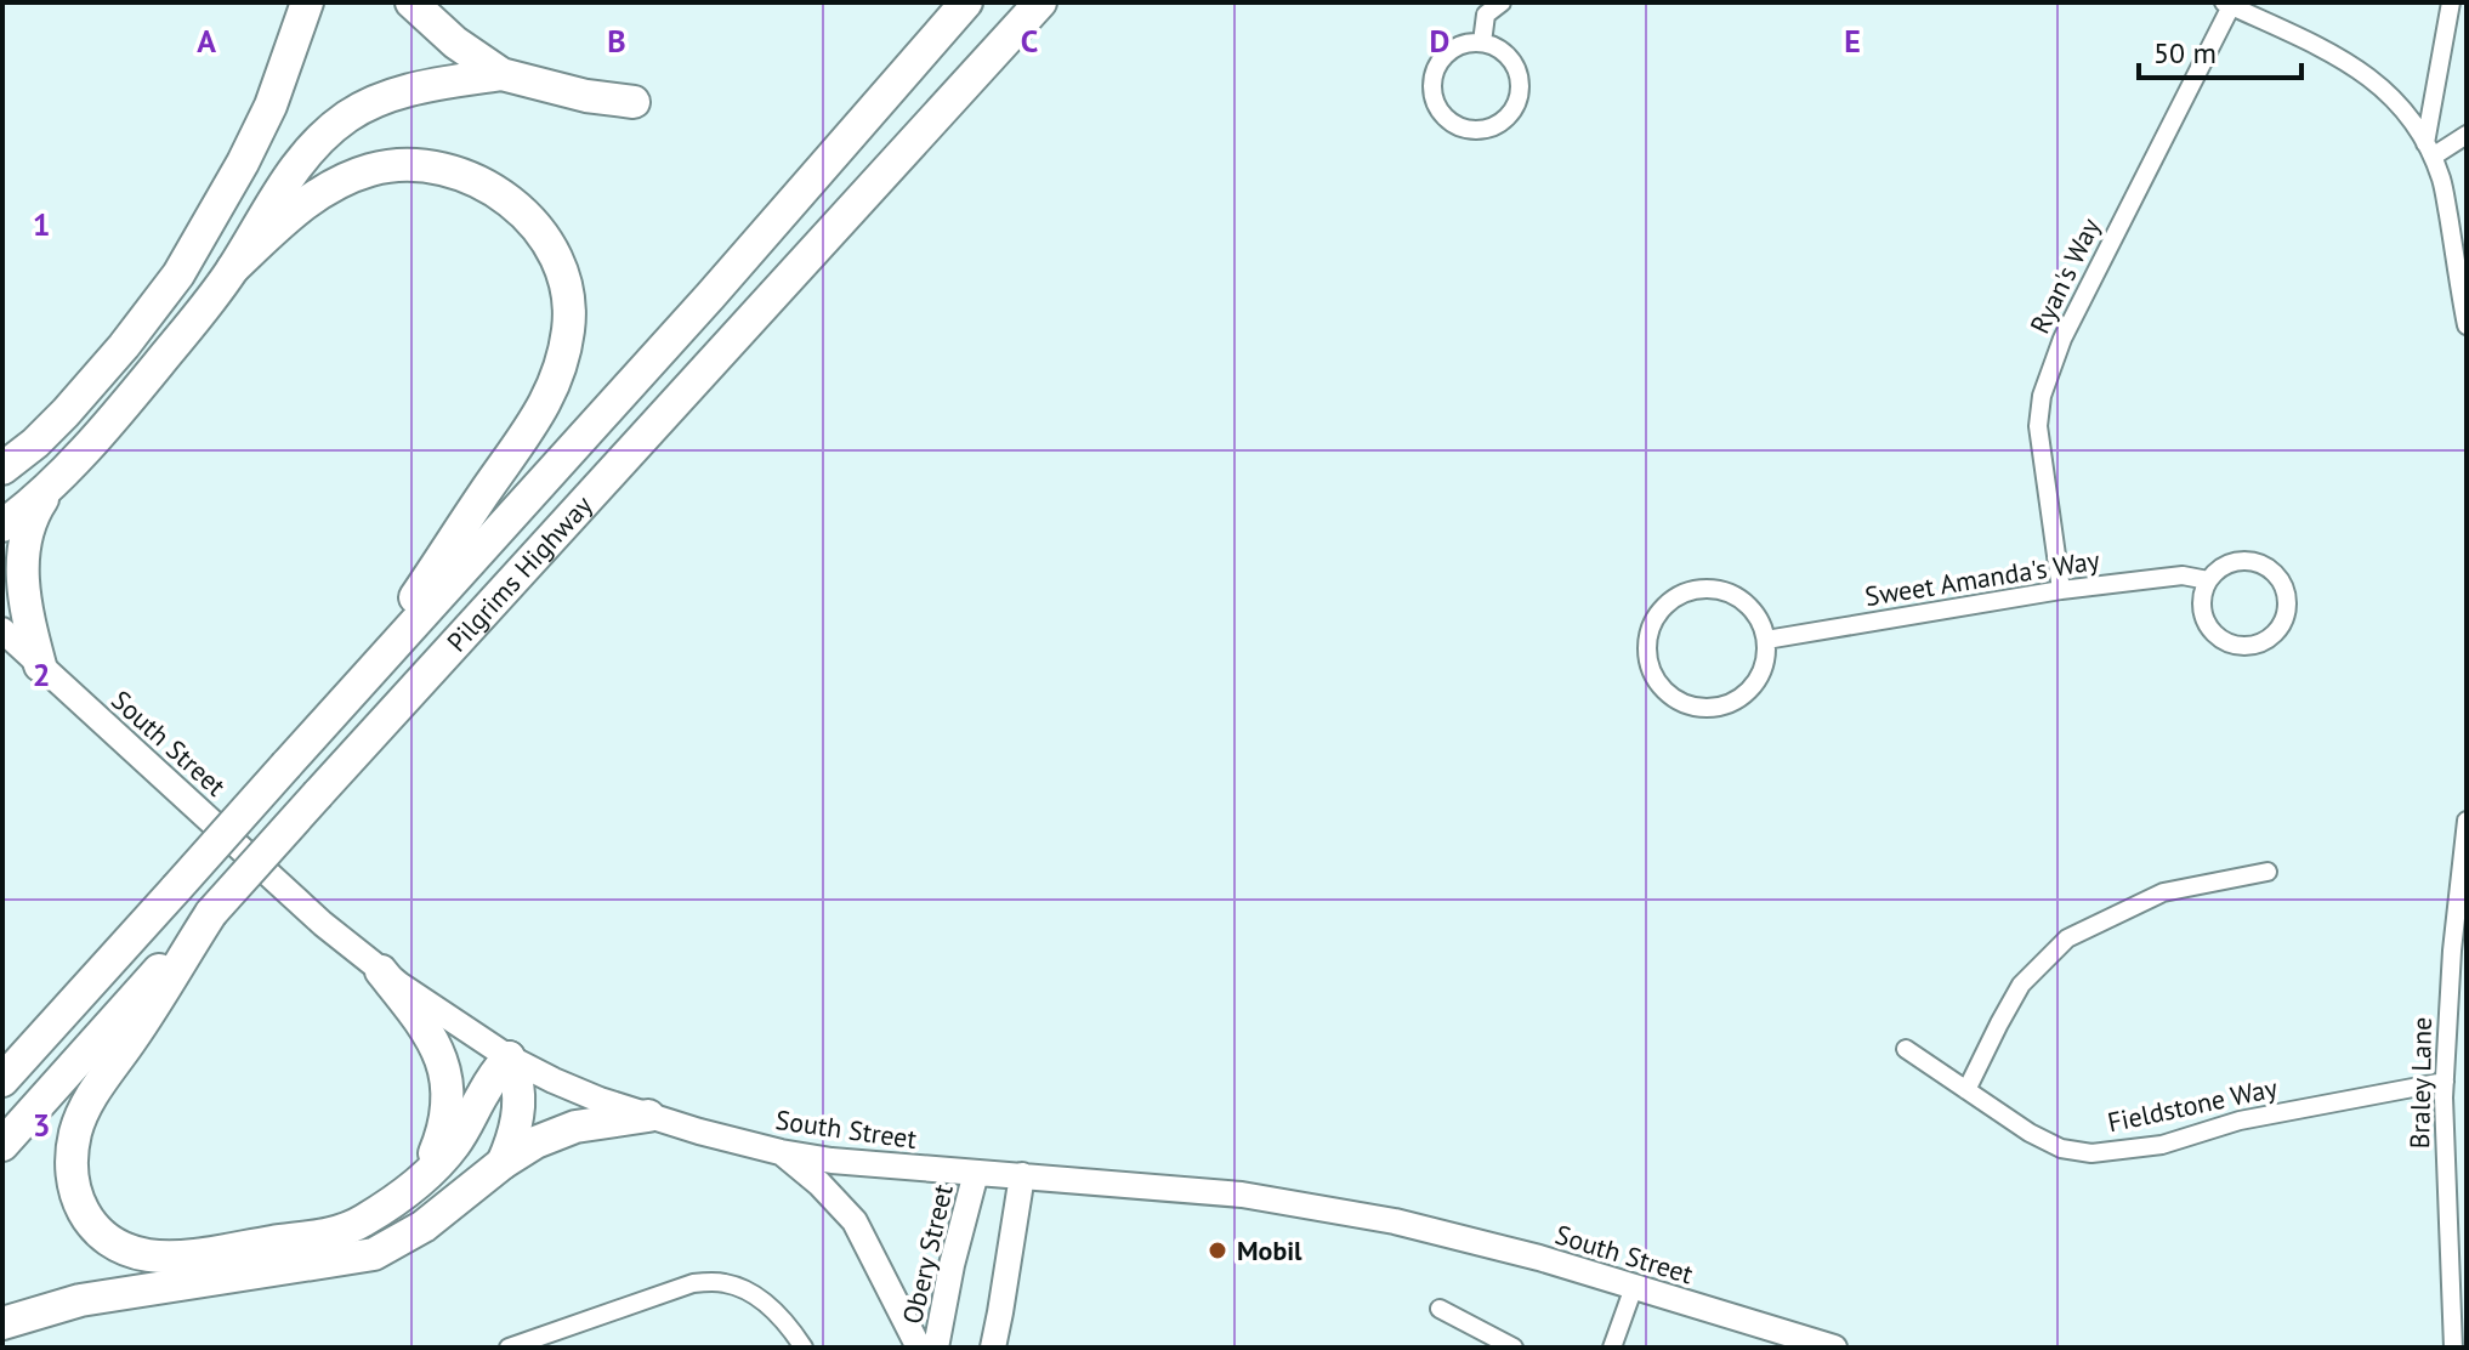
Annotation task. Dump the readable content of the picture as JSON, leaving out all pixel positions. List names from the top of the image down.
{
  "streets": {
    "highway": ["Pilgrims Highway"],
    "main road": ["South Street", "Obery Street"],
    "street": [
      "Ryan's Way",
      "Sweet Amanda's Way",
      "Braley Lane",
      "Fieldstone Way"
    ]
  },
  "crossings": [
    ["Ryan's Way", "Sweet Amanda's Way"],
    ["South Street", "Obery Street"],
    ["Braley Lane", "Fieldstone Way"]
  ],
  "places": ["Mobil"],
  "scale_bar": "50 m",
  "grid": {
    "columns": [
      "A",
      "B",
      "C",
      "D",
      "E"
    ],
    "rows": ["1", "2", "3"]
  }
}
